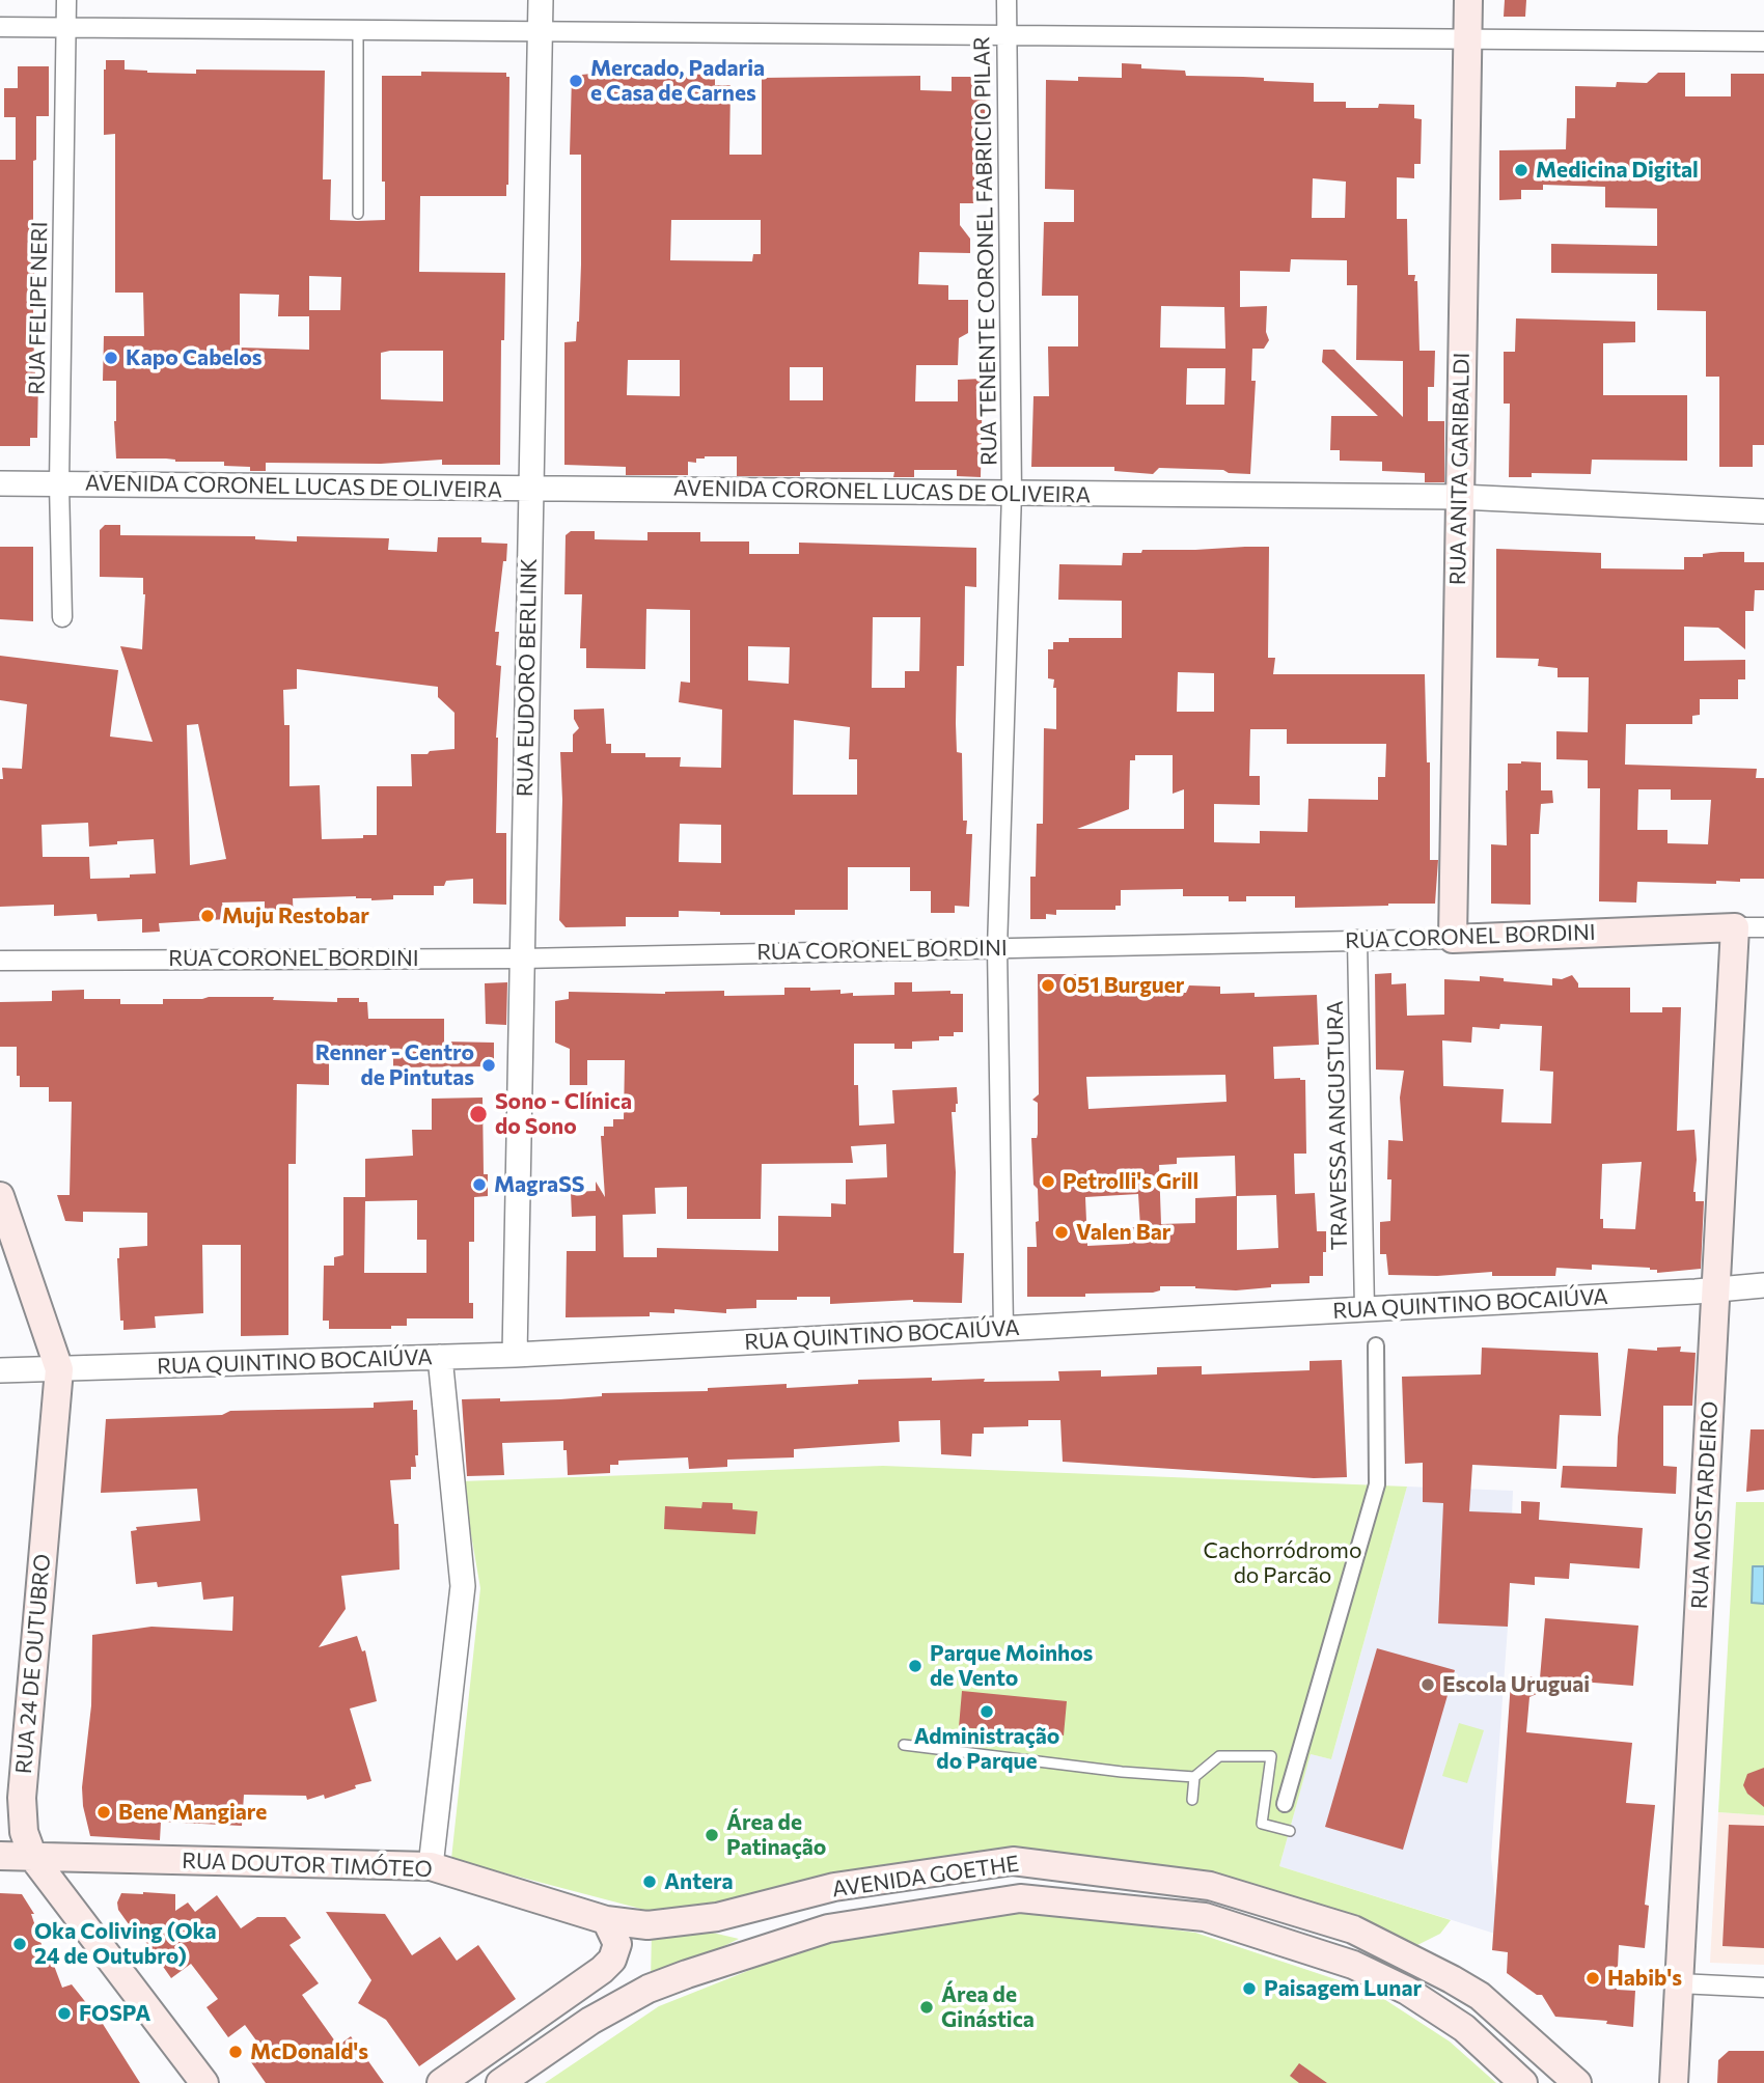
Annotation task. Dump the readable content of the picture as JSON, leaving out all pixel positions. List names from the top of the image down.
{
  "streets": {
    "main road": [
      "RUA ANITA GARIBALDI",
      "RUA CORONEL BORDINI",
      "RUA MOSTARDEIRO",
      "RUA 24 DE OUTUBRO",
      "RUA DOUTOR TIMÓTEO",
      "AVENIDA GOETHE"
    ],
    "street": [
      "RUA TENENTE CORONEL FABRICIO PILAR",
      "RUA FELIPE NERI",
      "AVENIDA CORONEL LUCAS DE OLIVEIRA",
      "RUA EUDORO BERLINK",
      "TRAVESSA ANGUSTURA",
      "RUA QUINTINO BOCAIÚVA"
    ]
  },
  "crossings": [
    ["RUA TENENTE CORONEL FABRICIO PILAR", "AVENIDA CORONEL LUCAS DE OLIVEIRA"],
    ["RUA TENENTE CORONEL FABRICIO PILAR", "RUA CORONEL BORDINI"],
    ["RUA TENENTE CORONEL FABRICIO PILAR", "RUA QUINTINO BOCAIÚVA"],
    ["RUA FELIPE NERI", "AVENIDA CORONEL LUCAS DE OLIVEIRA"],
    ["RUA ANITA GARIBALDI", "AVENIDA CORONEL LUCAS DE OLIVEIRA"],
    ["RUA ANITA GARIBALDI", "RUA CORONEL BORDINI"],
    ["AVENIDA CORONEL LUCAS DE OLIVEIRA", "RUA EUDORO BERLINK"],
    ["RUA EUDORO BERLINK", "RUA CORONEL BORDINI"],
    ["RUA EUDORO BERLINK", "RUA QUINTINO BOCAIÚVA"],
    ["RUA CORONEL BORDINI", "TRAVESSA ANGUSTURA"],
    ["RUA CORONEL BORDINI", "RUA MOSTARDEIRO"],
    ["TRAVESSA ANGUSTURA", "RUA QUINTINO BOCAIÚVA"],
    ["RUA QUINTINO BOCAIÚVA", "RUA MOSTARDEIRO"],
    ["RUA QUINTINO BOCAIÚVA", "RUA 24 DE OUTUBRO"],
    ["RUA 24 DE OUTUBRO", "RUA DOUTOR TIMÓTEO"],
    ["RUA DOUTOR TIMÓTEO", "AVENIDA GOETHE"]
  ],
  "parks": ["Cachorródromo do Parcão"],
  "places": [
    "Mercado, Padaria e Casa de Carnes",
    "Medicina Digital",
    "Kapo Cabelos",
    "Muju Restobar",
    "051 Burguer",
    "Renner - Centro de Pintutas",
    "Sono - Clínica do Sono",
    "Petrolli's Grill",
    "MagraSS",
    "Valen Bar",
    "Parque Moinhos de Vento",
    "Escola Uruguai",
    "Administração do Parque",
    "Bene Mangiare",
    "Área de Patinação",
    "Antera",
    "Oka Coliving (Oka 24 de Outubro)",
    "Habib's",
    "Paisagem Lunar",
    "Área de Ginástica",
    "FOSPA",
    "McDonald's"
  ]
}
